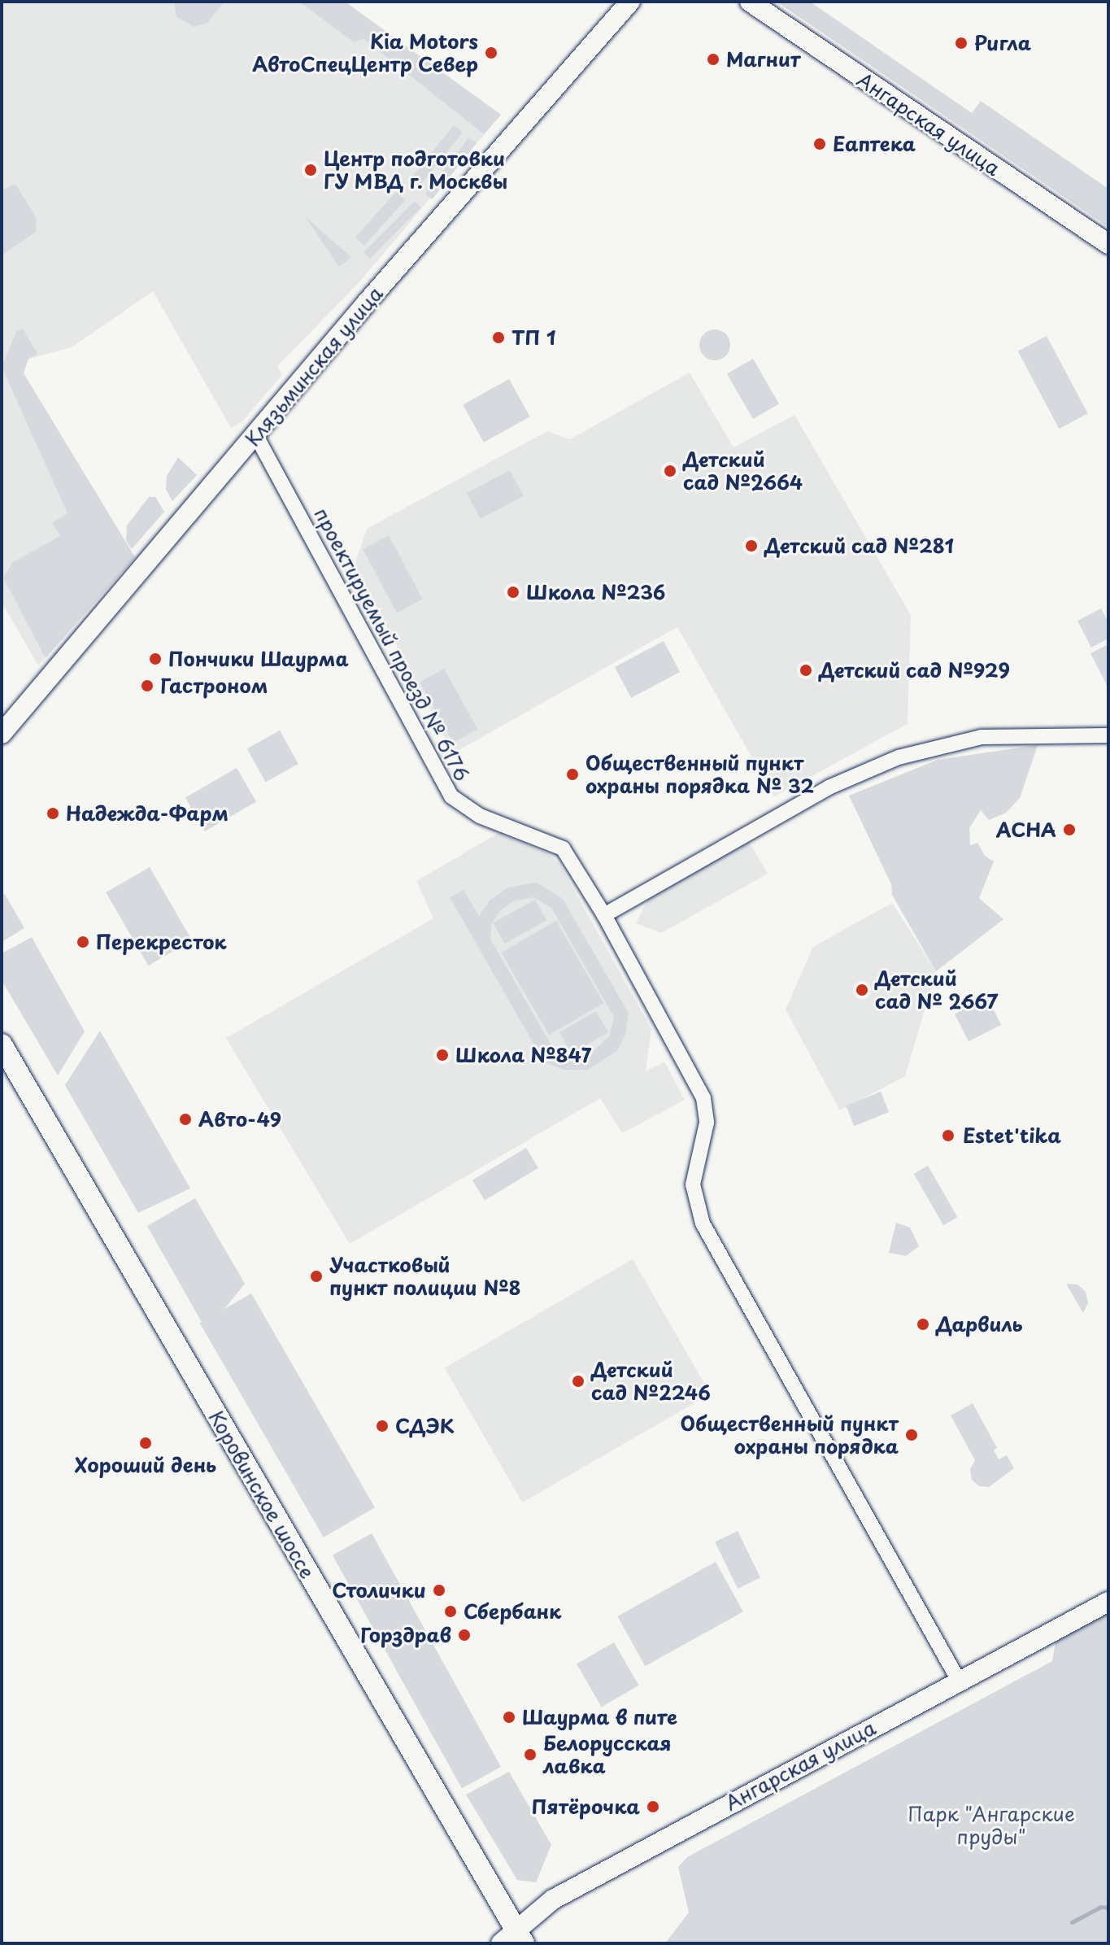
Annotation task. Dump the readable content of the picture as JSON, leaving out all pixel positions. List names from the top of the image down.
{
  "streets": {
    "main road": ["Коровинское шоссе"],
    "street": ["Ангарская улица", "Клязьминская улица", "проектируемый проезд № 6176"]
  },
  "crossings": [
    ["Ангарская улица", "проектируемый проезд № 6176"],
    ["Ангарская улица", "Коровинское шоссе"],
    ["Клязьминская улица", "проектируемый проезд № 6176"]
  ],
  "parks": ["Парк \"Ангарские пруды\""],
  "places": [
    "Ригла",
    "Kia Motors АвтоСпецЦентр Север",
    "Магнит",
    "Еаптека",
    "Центр подготовки ГУ МВД г. Москвы",
    "ТП 1",
    "Детский сад №2664",
    "Детский сад №281",
    "Школа №236",
    "Пончики Шаурма",
    "Детский сад №929",
    "Гастроном",
    "Общественный пункт охраны порядка № 32",
    "Надежда-Фарм",
    "АСНА",
    "Перекресток",
    "Детский сад № 2667",
    "Школа №847",
    "Авто-49",
    "Estet'tika",
    "Участковый пункт полиции №8",
    "Дарвиль",
    "Детский сад №2246",
    "СДЭК",
    "Общественный пункт охраны порядка",
    "Хороший день",
    "Столички",
    "Сбербанк",
    "Горздрав",
    "Шаурма в пите",
    "Белорусская лавка",
    "Пятёрочка"
  ]
}
